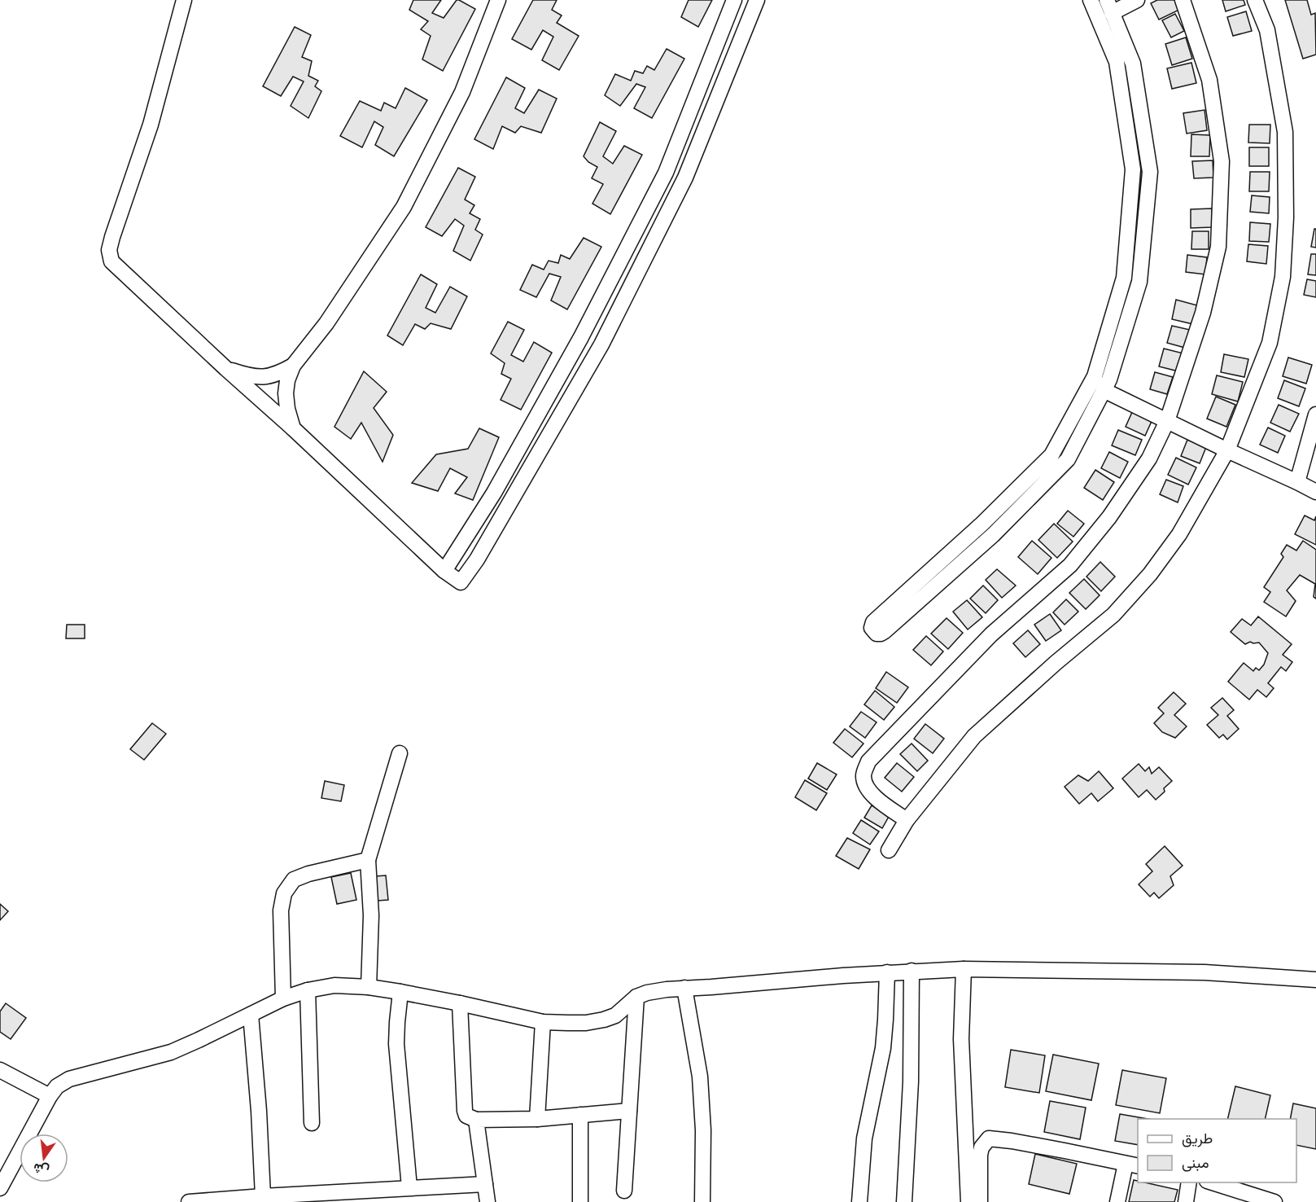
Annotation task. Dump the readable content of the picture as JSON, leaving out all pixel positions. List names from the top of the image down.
{
  "legend": ["طريق", "مبنى"],
  "north": "bottom"
}
